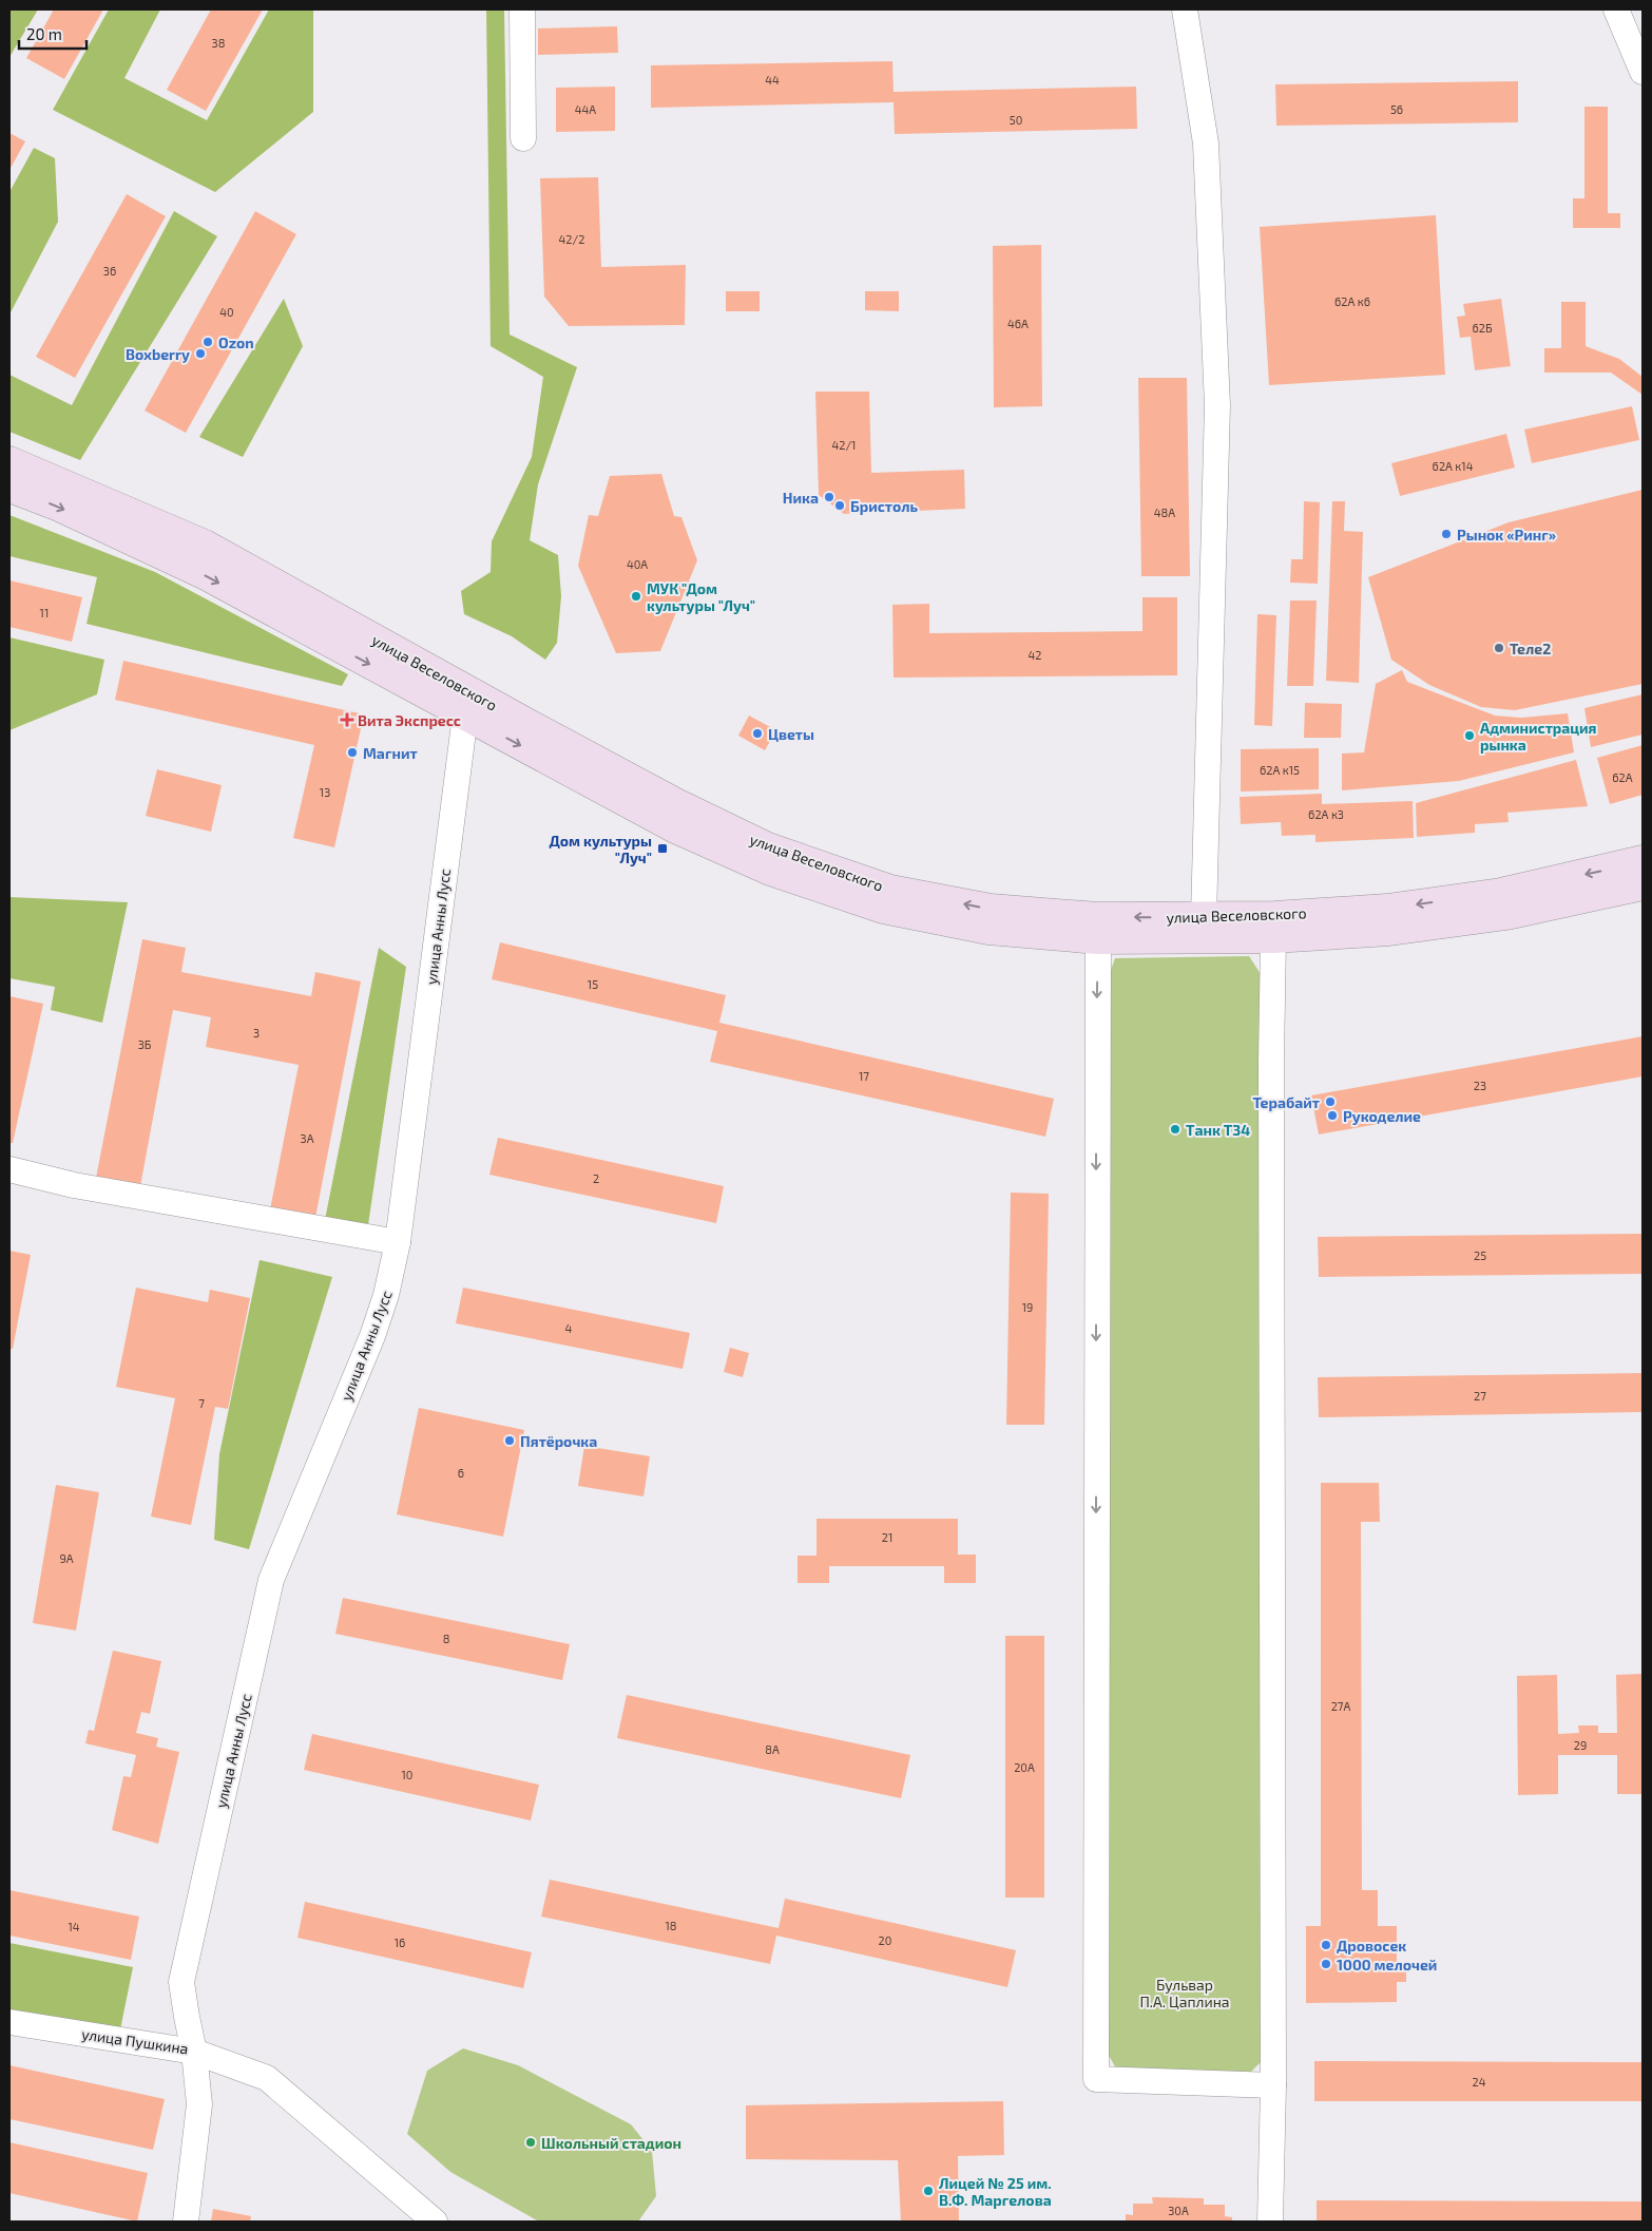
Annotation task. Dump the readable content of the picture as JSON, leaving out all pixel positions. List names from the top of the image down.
{
  "streets": {
    "main road": ["улица Веселовского"],
    "street": ["улица Анны Лусс", "улица Пушкина"]
  },
  "crossings": [
    ["улица Веселовского", "улица Анны Лусс"],
    ["улица Анны Лусс", "улица Пушкина"]
  ],
  "parks": ["Бульвар П.А. Цаплина"],
  "places": {
    "other": [
      "Ozon",
      "Boxberry",
      "Ника",
      "Бристоль",
      "Рынок «Ринг»",
      "МУК \"Дом культуры \"Луч\"",
      "Теле2",
      "Цветы",
      "Администрация рынка",
      "Магнит",
      "Терабайт",
      "Рукоделие",
      "Танк T34",
      "Пятёрочка",
      "Дровосек",
      "1000 мелочей",
      "Школьный стадион",
      "Лицей № 25 им. В.Ф. Маргелова"
    ],
    "health": ["Вита Экспресс"],
    "transit": ["Дом культуры \"Луч\""]
  },
  "house_numbers": [
    "38",
    "44",
    "44А",
    "56",
    "50",
    "42/2",
    "36",
    "62А к6",
    "40",
    "46А",
    "62Б",
    "42/1",
    "62А к14",
    "48А",
    "40А",
    "11",
    "42",
    "62А к15",
    "62А",
    "13",
    "62А к3",
    "15",
    "3",
    "3Б",
    "17",
    "23",
    "3А",
    "2",
    "25",
    "19",
    "4",
    "27",
    "7",
    "6",
    "21",
    "9А",
    "8",
    "27А",
    "29",
    "8А",
    "20А",
    "10",
    "18",
    "14",
    "20",
    "16",
    "24",
    "30А"
  ],
  "scale_bar": "20 m"
}
